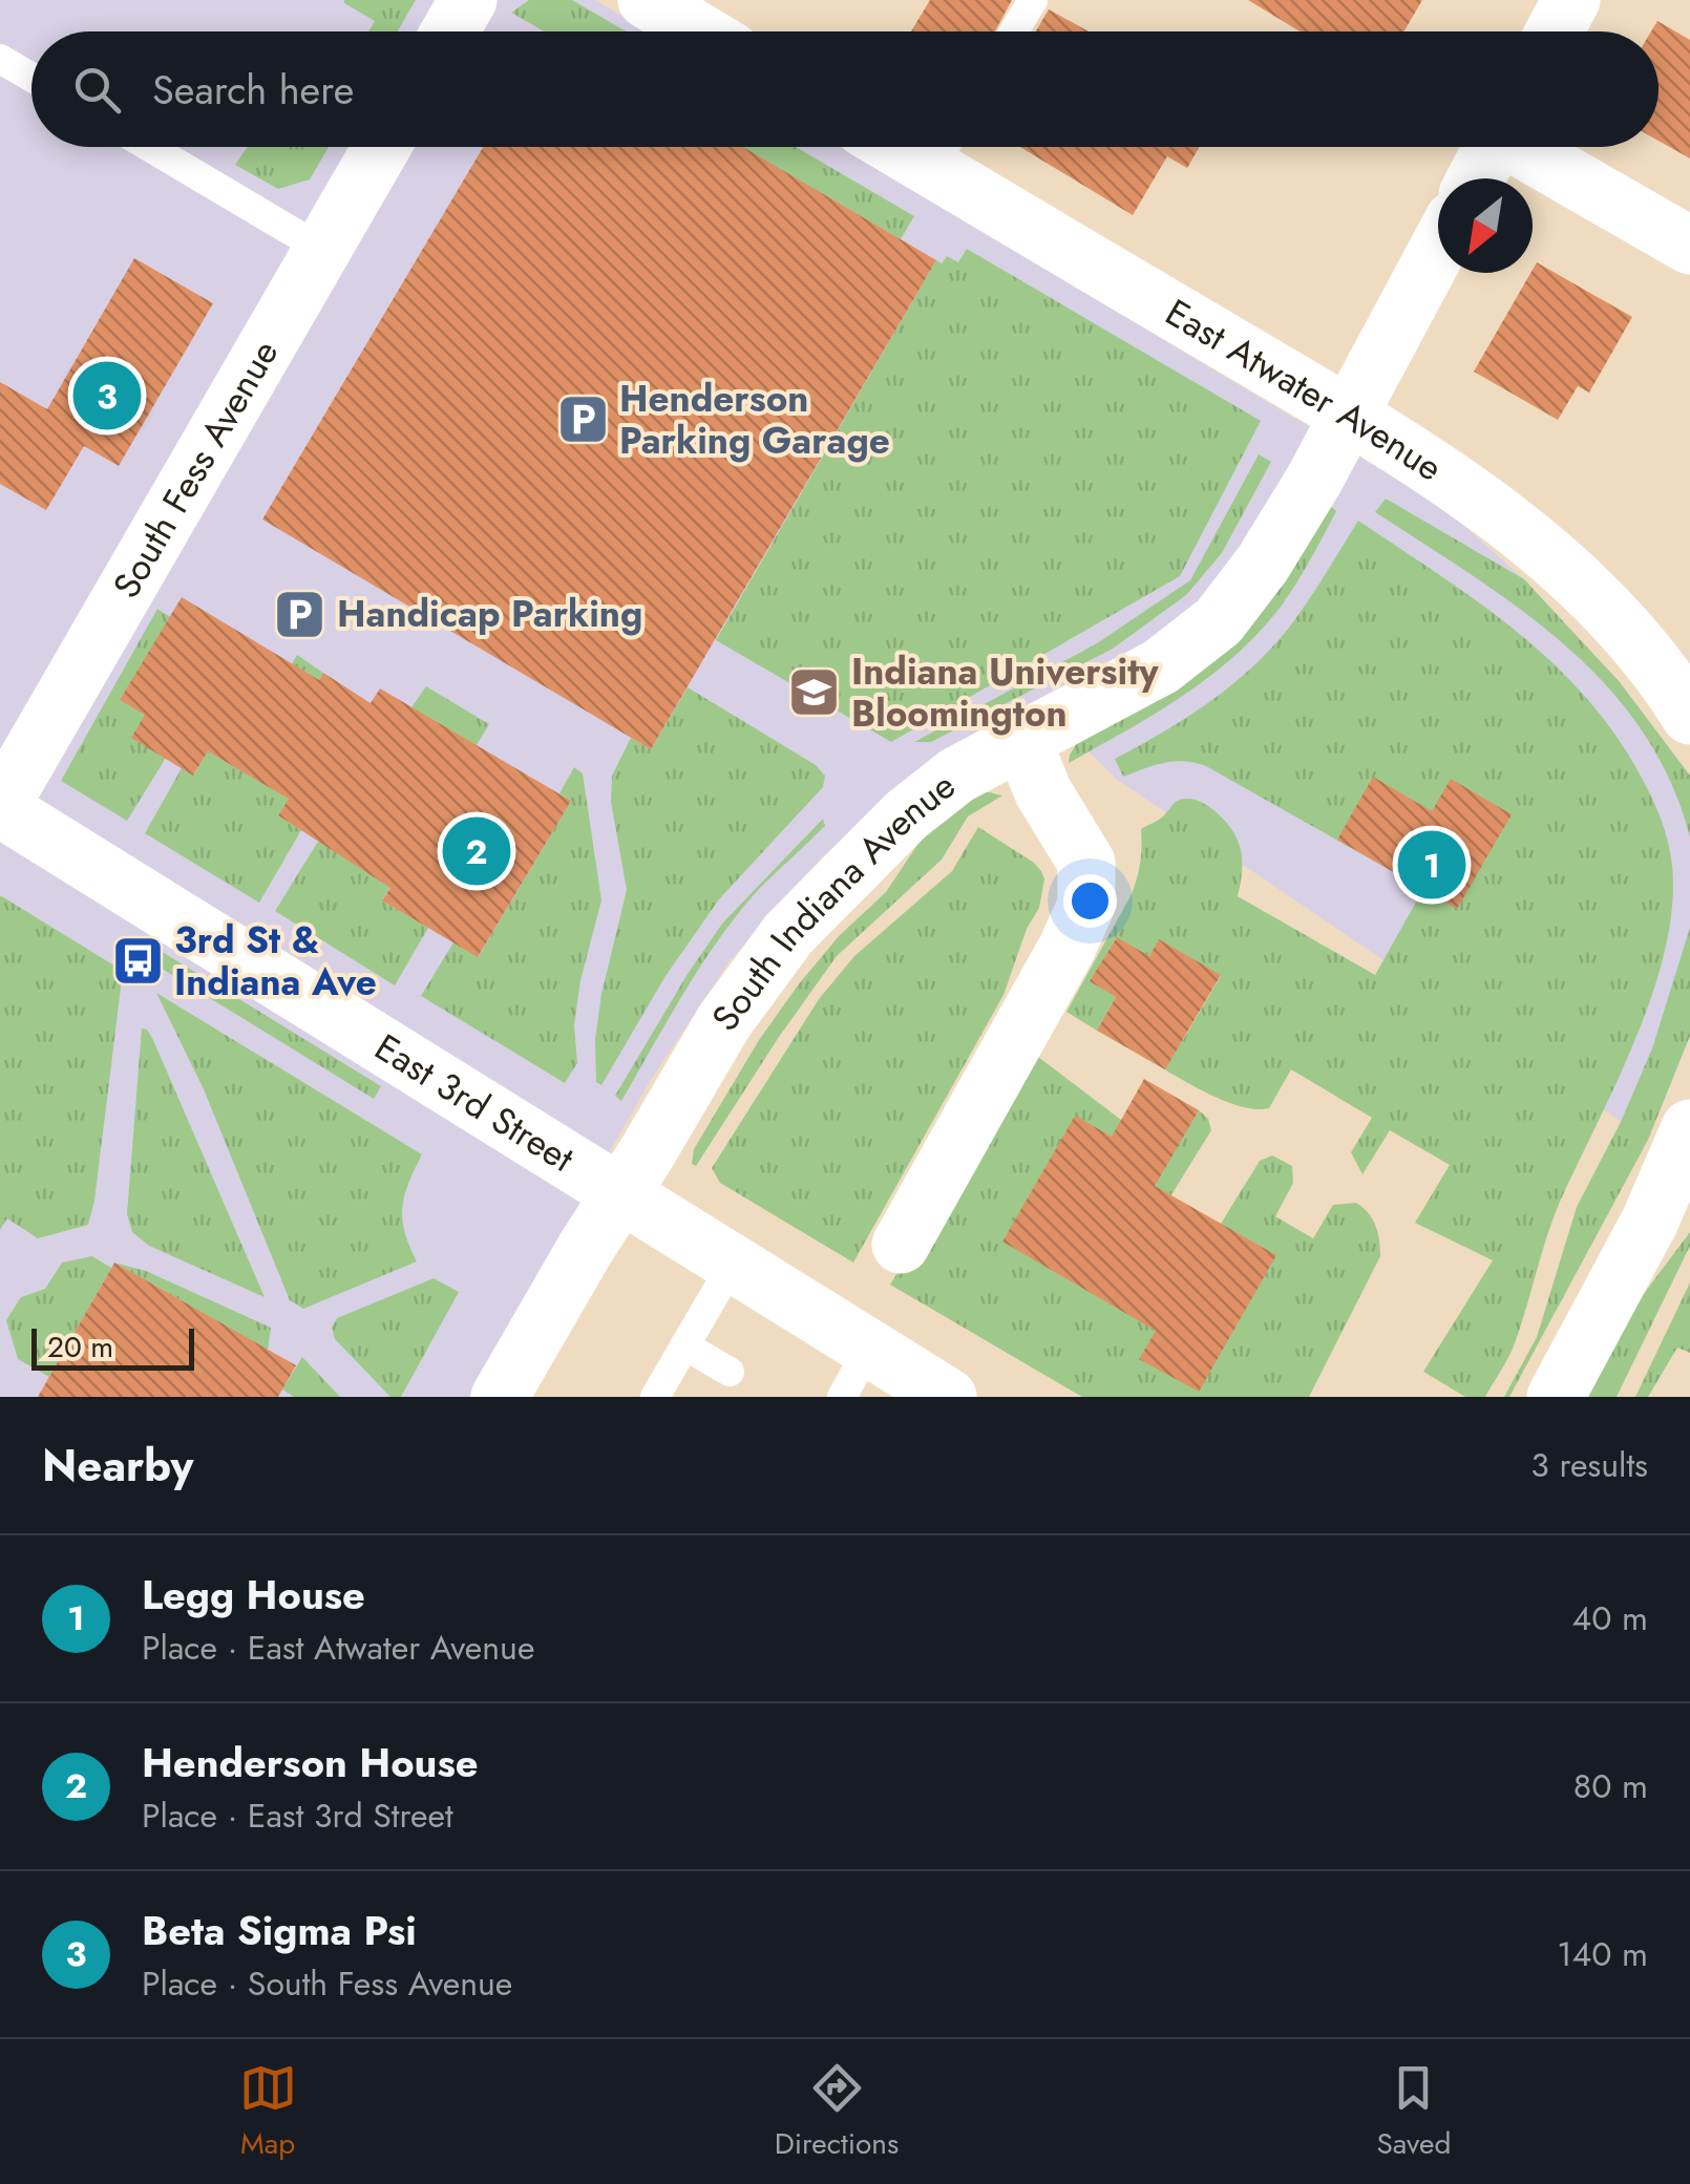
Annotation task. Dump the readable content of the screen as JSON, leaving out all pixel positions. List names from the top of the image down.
{
  "streets": {
    "street": [
      "East Atwater Avenue",
      "South Fess Avenue",
      "South Indiana Avenue",
      "East 3rd Street"
    ]
  },
  "crossings": [
    ["East Atwater Avenue", "South Indiana Avenue"],
    ["South Fess Avenue", "East 3rd Street"],
    ["South Indiana Avenue", "East 3rd Street"]
  ],
  "places": {
    "parking": ["Henderson Parking Garage", "Handicap Parking"],
    "school or university": ["Indiana University Bloomington"],
    "bus stop": ["3rd St & Indiana Ave"]
  },
  "scale_bar": "20 m",
  "north": "bottom left",
  "page": {
    "search": "Search here",
    "pins": ["3", "2", "1"],
    "scale": "20 m",
    "heading": ["Nearby", "3 results"],
    "list": [
      {
        "mark": "1",
        "name": "Legg House",
        "note": "Place · East Atwater Avenue",
        "value": "40 m"
      },
      {
        "mark": "2",
        "name": "Henderson House",
        "note": "Place · East 3rd Street",
        "value": "80 m"
      },
      {
        "mark": "3",
        "name": "Beta Sigma Psi",
        "note": "Place · South Fess Avenue",
        "value": "140 m"
      }
    ],
    "nav": ["Map", "Directions", "Saved"]
  }
}
